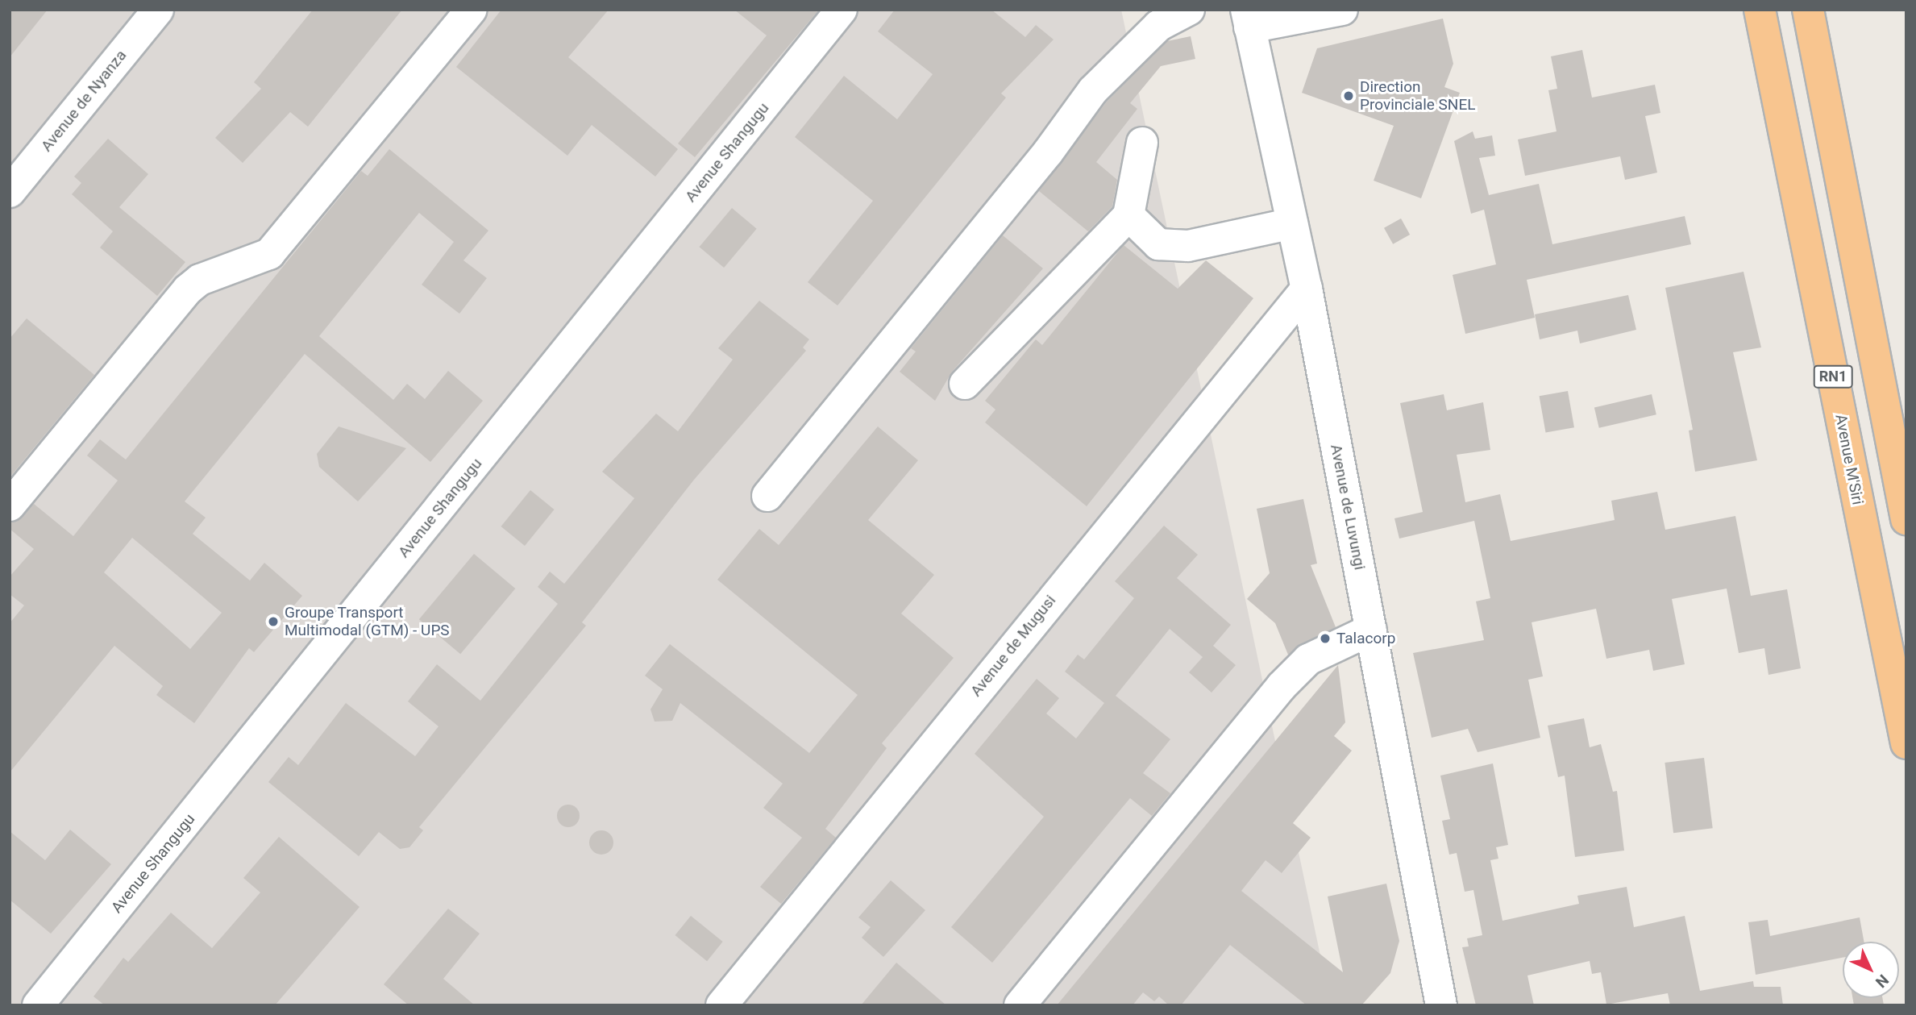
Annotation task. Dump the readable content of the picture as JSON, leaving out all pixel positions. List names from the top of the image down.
{
  "streets": {
    "highway": ["RN1", "Avenue M'Siri"],
    "street": [
      "Avenue de Nyanza",
      "Avenue Shangugu",
      "Avenue de Luvungi",
      "Avenue de Mugusi"
    ]
  },
  "crossings": [
    ["Avenue de Luvungi", "Avenue de Mugusi"]
  ],
  "places": ["Direction Provinciale SNEL", "Groupe Transport Multimodal (GTM) - UPS", "Talacorp"],
  "north": "bottom right"
}
